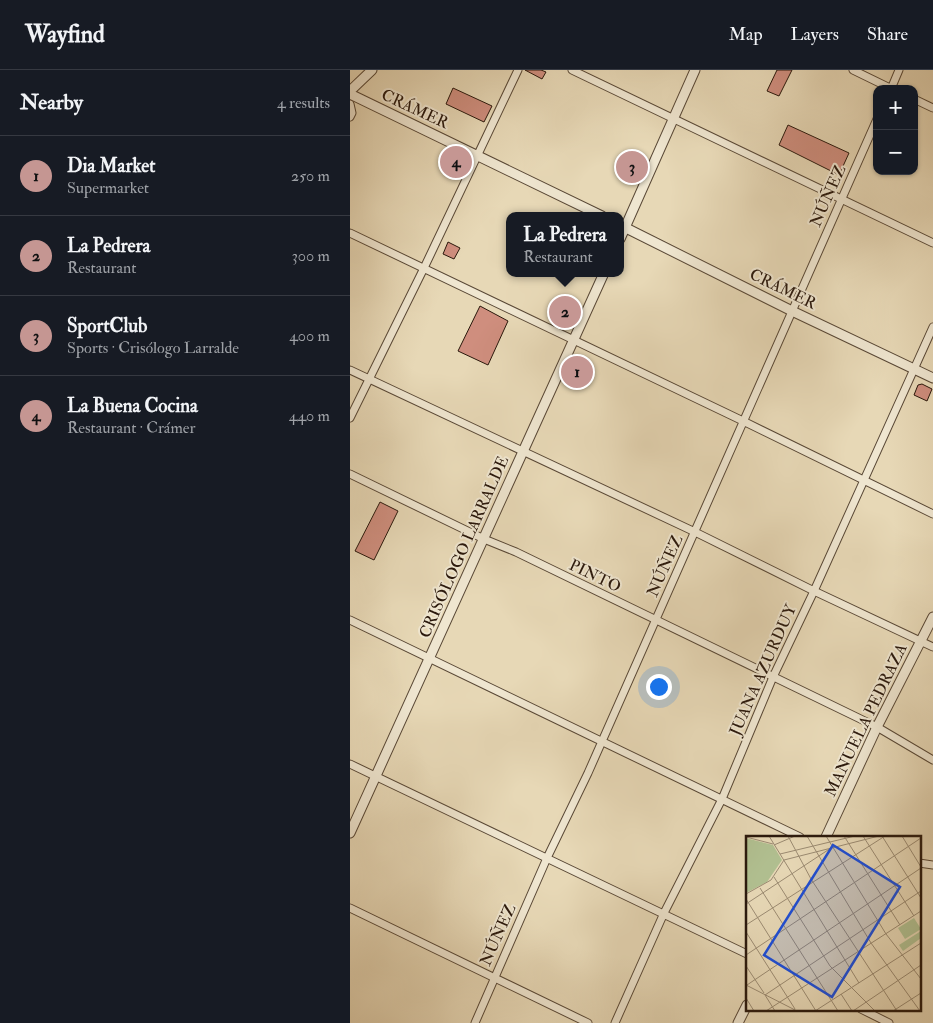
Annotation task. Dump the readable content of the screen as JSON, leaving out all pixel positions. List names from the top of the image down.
{
  "streets": {
    "street": [
      "CRÁMER",
      "NÚÑEZ",
      "CRISÓLOGO LARRALDE",
      "PINTO",
      "JUANA AZURDUY",
      "MANUELA PEDRAZA"
    ]
  },
  "crossings": [
    ["CRÁMER", "NÚÑEZ"],
    ["CRÁMER", "JUANA AZURDUY"],
    ["NÚÑEZ", "PINTO"],
    ["CRISÓLOGO LARRALDE", "PINTO"],
    ["PINTO", "JUANA AZURDUY"],
    ["PINTO", "MANUELA PEDRAZA"]
  ],
  "page": {
    "header": "Wayfind",
    "nav": ["Map", "Layers", "Share"],
    "heading": ["Nearby", "4 results"],
    "map_buttons": ["+", "−"],
    "list": [
      {
        "mark": "1",
        "name": "Dia Market",
        "note": "Supermarket",
        "value": "250 m"
      },
      {
        "mark": "2",
        "name": "La Pedrera",
        "note": "Restaurant",
        "value": "300 m"
      },
      {
        "mark": "3",
        "name": "SportClub",
        "note": "Sports · Crisólogo Larralde",
        "value": "400 m"
      },
      {
        "mark": "4",
        "name": "La Buena Cocina",
        "note": "Restaurant · Crámer",
        "value": "440 m"
      }
    ],
    "pins": [
      "4",
      "3",
      "2",
      "1"
    ],
    "popup": ["La Pedrera", "Restaurant"]
  }
}
